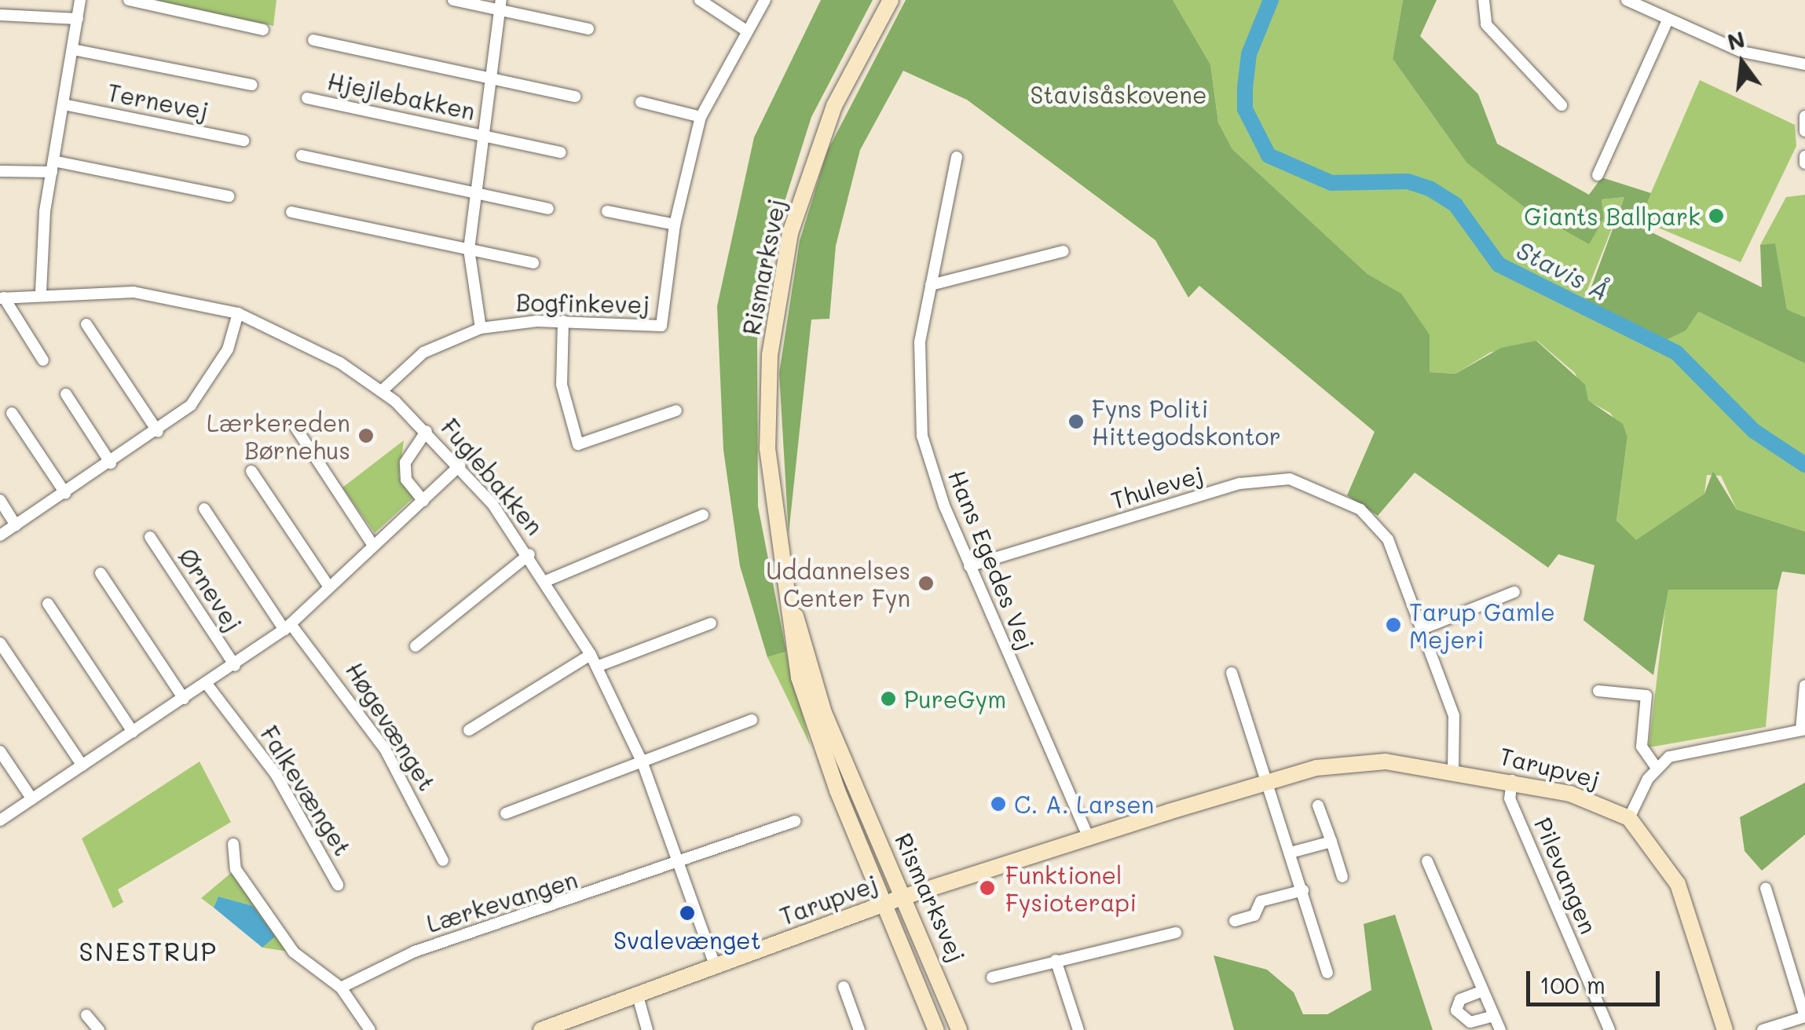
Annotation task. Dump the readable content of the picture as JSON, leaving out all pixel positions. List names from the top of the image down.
{
  "streets": {
    "street": [
      "Hjejlebakken",
      "Ternevej",
      "Rismarksvej",
      "Bogfinkevej",
      "Fuglebakken",
      "Thulevej",
      "Hans Egedes Vej",
      "Ørnevej",
      "Høgevænget",
      "Tarupvej",
      "Falkevænget",
      "Pilevangen",
      "Lærkevangen"
    ]
  },
  "crossings": [
    ["Hjejlebakken", "Bogfinkevej"],
    ["Rismarksvej", "Tarupvej"],
    ["Bogfinkevej", "Fuglebakken"],
    ["Fuglebakken", "Ørnevej"],
    ["Fuglebakken", "Tarupvej"],
    ["Fuglebakken", "Lærkevangen"],
    ["Thulevej", "Hans Egedes Vej"],
    ["Thulevej", "Tarupvej"],
    ["Hans Egedes Vej", "Tarupvej"],
    ["Ørnevej", "Høgevænget"],
    ["Ørnevej", "Falkevænget"],
    ["Tarupvej", "Pilevangen"]
  ],
  "districts": ["SNESTRUP"],
  "water": ["Stavis Å"],
  "parks": ["Stavisåskovene"],
  "places": [
    "Giants Ballpark",
    "Fyns Politi Hittegodskontor",
    "Lærkereden Børnehus",
    "Uddannelses Center Fyn",
    "Tarup Gamle Mejeri",
    "PureGym",
    "C. A. Larsen",
    "Funktionel Fysioterapi",
    "Svalevænget"
  ],
  "scale_bar": "100 m",
  "north": "top"
}
